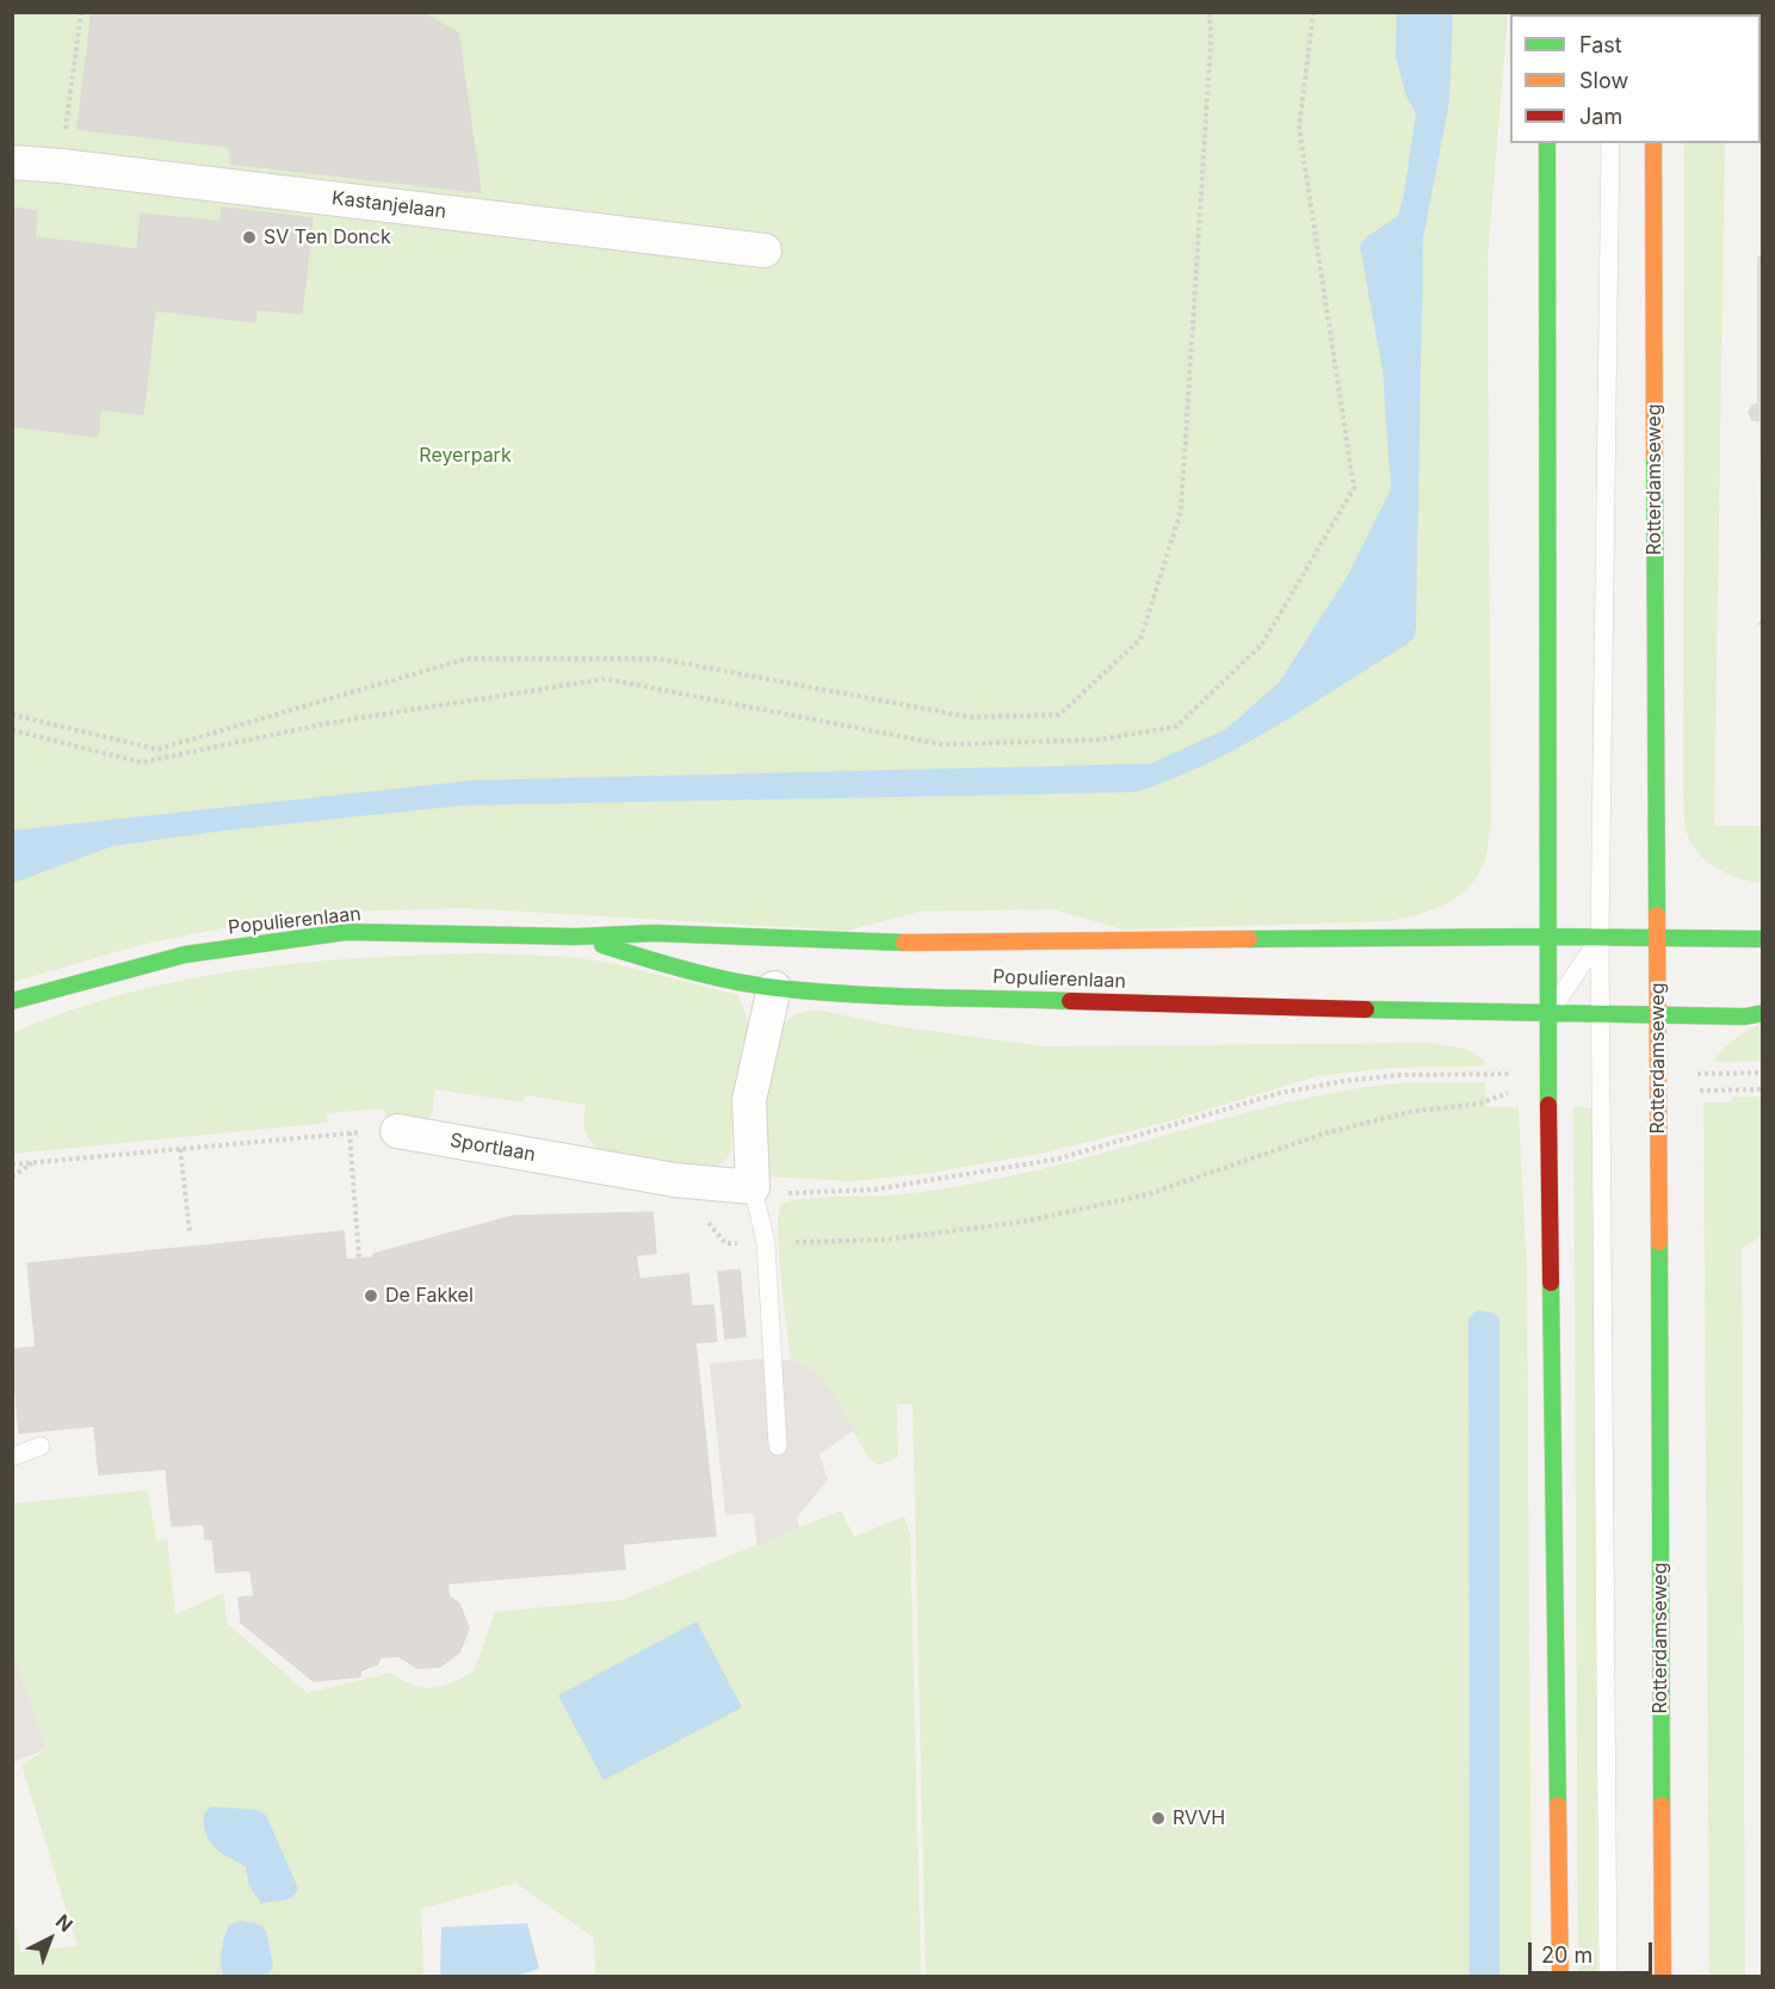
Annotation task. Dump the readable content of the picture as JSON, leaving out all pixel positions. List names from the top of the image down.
{
  "streets": {
    "main road": ["Rotterdamseweg", "Populierenlaan"],
    "street": ["Kastanjelaan", "Sportlaan"]
  },
  "crossings": [
    ["Rotterdamseweg", "Populierenlaan"]
  ],
  "parks": ["Reyerpark"],
  "places": ["SV Ten Donck", "De Fakkel", "RVVH"],
  "legend": ["Fast", "Slow", "Jam"],
  "scale_bar": "20 m",
  "north": "top right"
}
